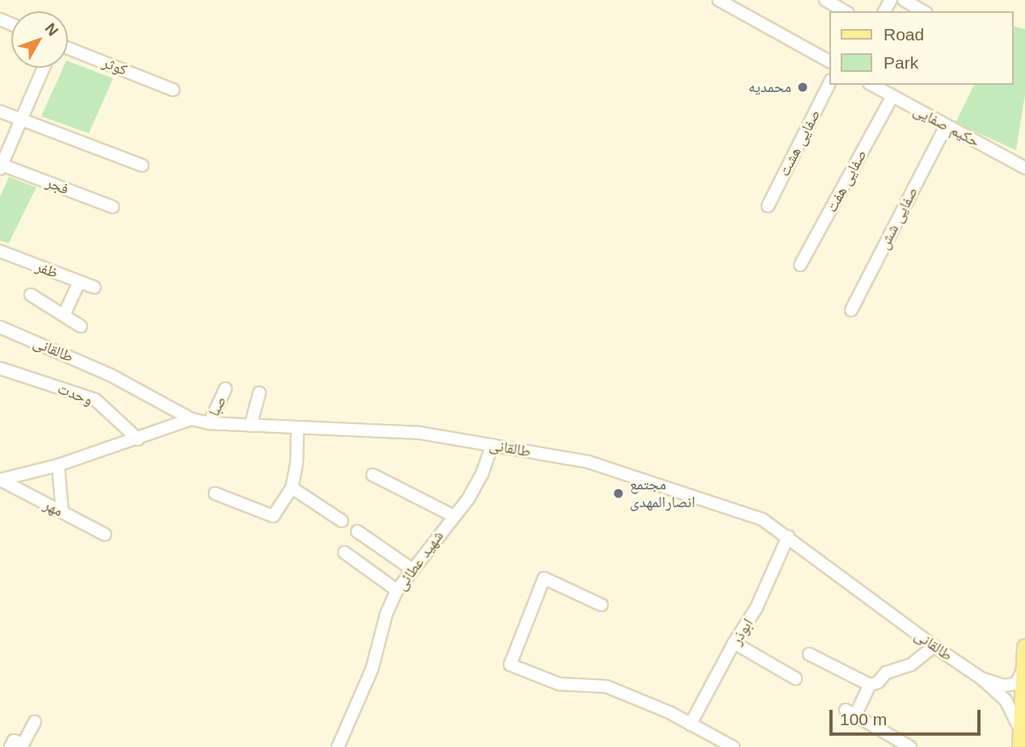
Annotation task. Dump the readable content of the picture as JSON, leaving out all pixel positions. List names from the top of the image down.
{
  "streets": {
    "street": [
      "کوثر",
      "حکیم صفایی",
      "صفایی هشت",
      "صفایی هفت",
      "فجر",
      "صفایی شش",
      "ظفر",
      "طالقانی",
      "وحدت",
      "صبا",
      "مهر",
      "شهید عطائی",
      "ابوذر"
    ]
  },
  "crossings": [
    ["حکیم صفایی", "صفایی هفت"],
    ["حکیم صفایی", "صفایی شش"],
    ["طالقانی", "صبا"],
    ["طالقانی", "شهید عطائی"],
    ["طالقانی", "ابوذر"]
  ],
  "places": ["محمدیه", "مجتمع انصارالمهدی"],
  "legend": ["Road", "Park"],
  "scale_bar": "100 m",
  "north": "top right"
}
